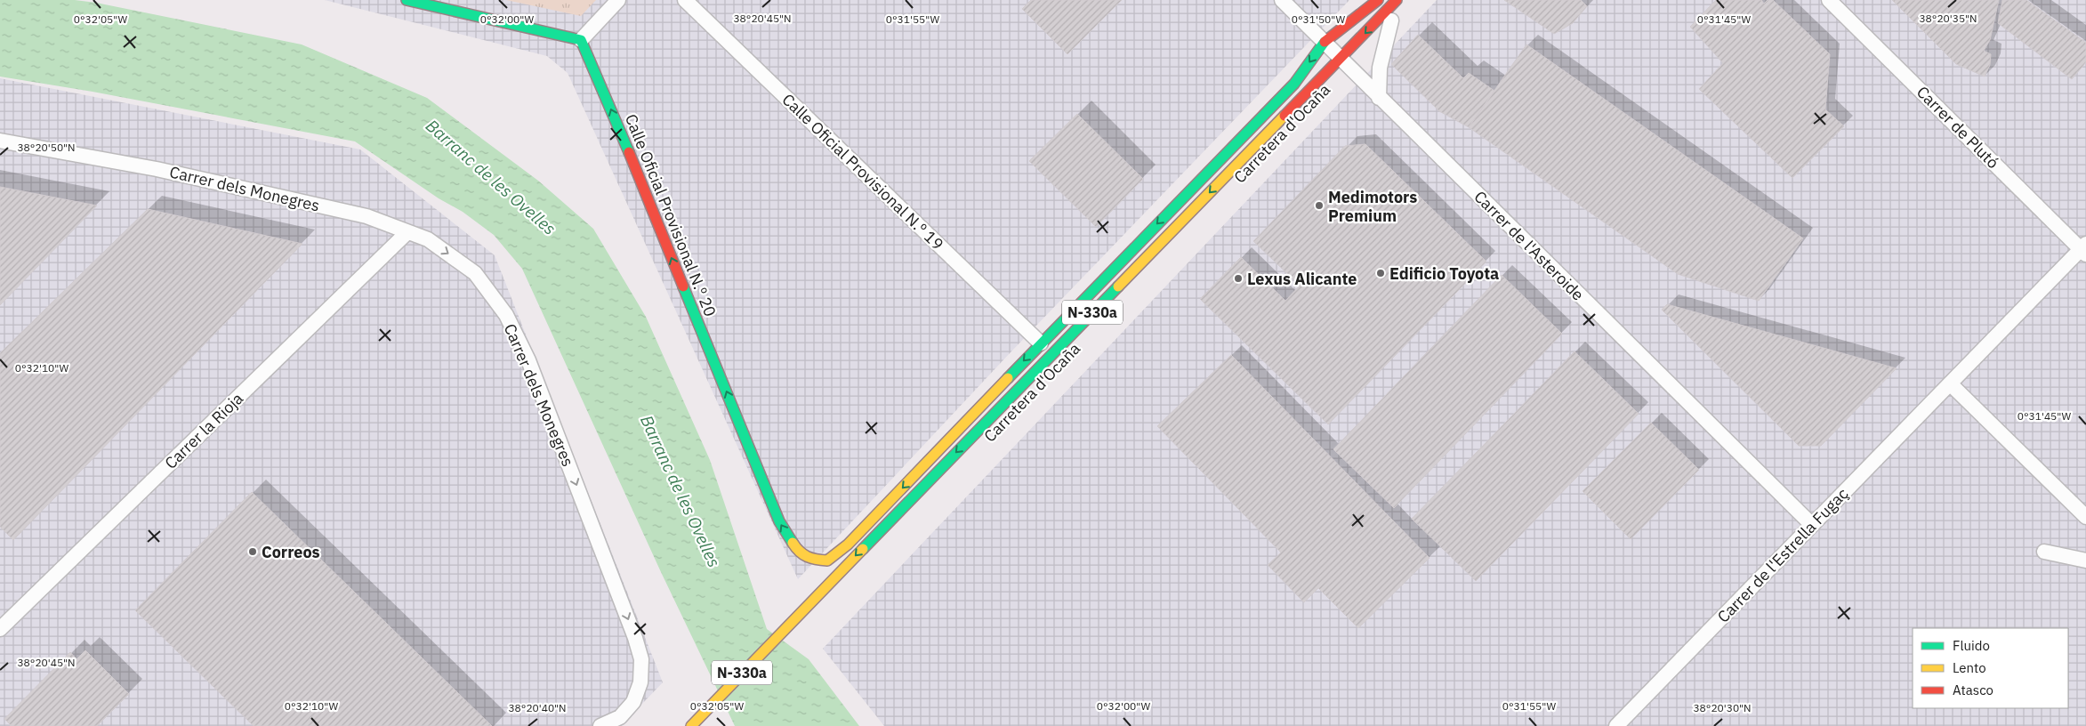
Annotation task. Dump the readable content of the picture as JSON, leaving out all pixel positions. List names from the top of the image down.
{
  "streets": {
    "street": [
      "Carrer de Plutó",
      "Carretera d'Ocaña",
      "Calle Oficial Provisional N.º 19",
      "Carrer dels Monegres",
      "Calle Oficial Provisional N.º 20",
      "Carrer de l'Asteroide",
      "N-330a",
      "Carrer la Rioja",
      "Carrer de l'Estrella Fugaç"
    ]
  },
  "crossings": [
    ["Carrer de Plutó", "Carrer de l'Estrella Fugaç"],
    ["Carretera d'Ocaña", "Calle Oficial Provisional N.º 19"],
    ["Carretera d'Ocaña", "Calle Oficial Provisional N.º 20"],
    ["Carretera d'Ocaña", "Carrer de l'Asteroide"],
    ["Carrer dels Monegres", "Carrer la Rioja"],
    ["Carrer de l'Asteroide", "Carrer de l'Estrella Fugaç"]
  ],
  "one_way": ["Carretera d'Ocaña", "Carrer dels Monegres", "Calle Oficial Provisional N.º 20"],
  "water": ["Barranc de les Ovelles"],
  "places": [
    "Medimotors Premium",
    "Edificio Toyota",
    "Lexus Alicante",
    "Correos"
  ],
  "legend": ["Fluido", "Lento", "Atasco"],
  "coordinates": [
    "38°20'45\"N",
    "38°20'35\"N",
    "0°31'45\"W",
    "0°32'05\"W",
    "0°32'00\"W",
    "0°31'55\"W",
    "0°31'50\"W",
    "38°20'50\"N",
    "0°32'10\"W",
    "38°20'40\"N",
    "38°20'30\"N"
  ]
}
